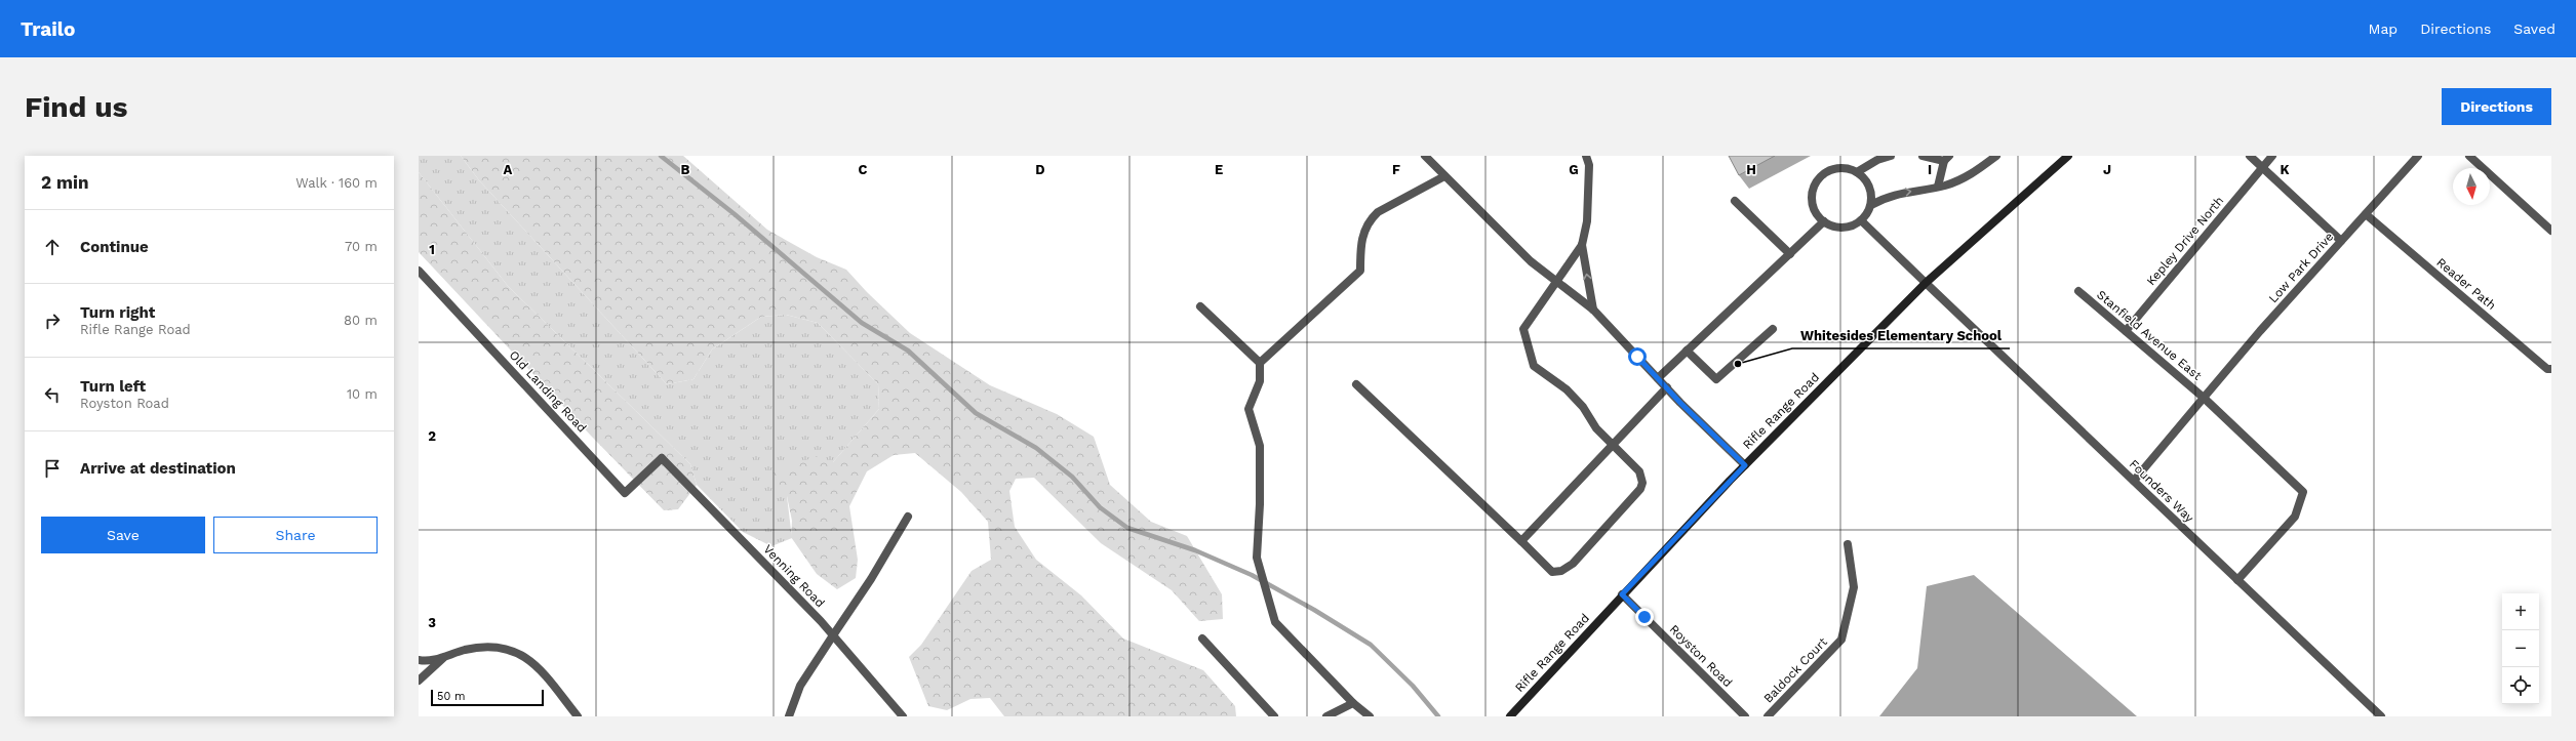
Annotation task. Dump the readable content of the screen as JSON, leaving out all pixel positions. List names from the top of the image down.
{
  "streets": {
    "main road": ["Rifle Range Road"],
    "street": [
      "Kepley Drive North",
      "Low Park Drive",
      "Reader Path",
      "Stanfield Avenue East",
      "Old Landing Road",
      "Founders Way",
      "Venning Road",
      "Royston Road",
      "Baldock Court"
    ]
  },
  "crossings": [
    ["Kepley Drive North", "Stanfield Avenue East"],
    ["Low Park Drive", "Reader Path"],
    ["Low Park Drive", "Stanfield Avenue East"],
    ["Low Park Drive", "Founders Way"],
    ["Stanfield Avenue East", "Founders Way"],
    ["Old Landing Road", "Venning Road"],
    ["Rifle Range Road", "Founders Way"],
    ["Rifle Range Road", "Royston Road"]
  ],
  "places": ["Whitesides Elementary School"],
  "scale_bar": "50 m",
  "north": "bottom",
  "page": {
    "header": "Trailo",
    "nav": ["Map", "Directions", "Saved"],
    "buttons": [
      "Directions",
      ["Save", "Share"]
    ],
    "title": "Find us",
    "heading": ["2 min", "Walk · 160 m"],
    "list": [
      ["Continue", "70 m"],
      ["Turn right", "Rifle Range Road", "80 m"],
      ["Turn left", "Royston Road", "10 m"],
      "Arrive at destination"
    ],
    "map_buttons": ["+", "−"],
    "scale": "50 m"
  },
  "grid": {
    "columns": [
      "A",
      "B",
      "C",
      "D",
      "E",
      "F",
      "G",
      "H",
      "I",
      "J",
      "K"
    ],
    "rows": ["1", "2", "3"]
  }
}
